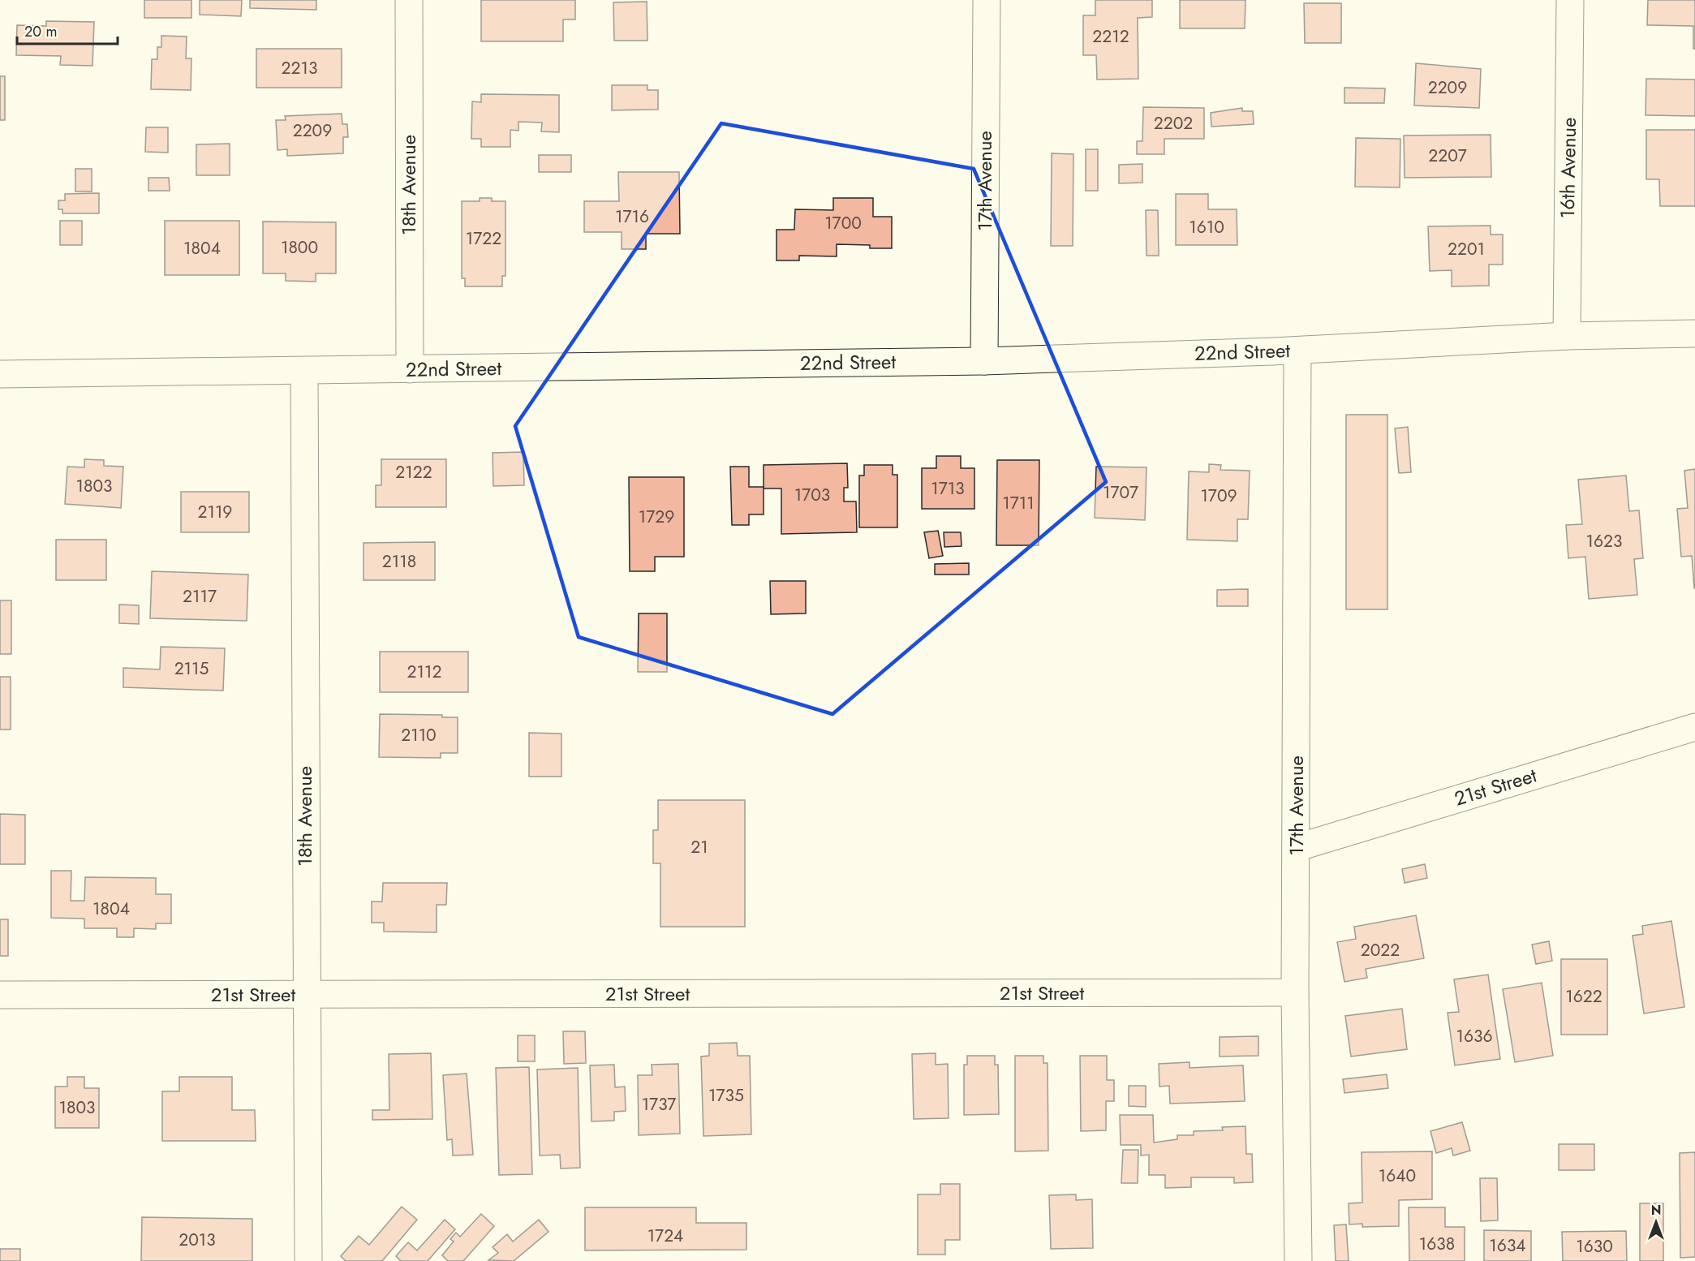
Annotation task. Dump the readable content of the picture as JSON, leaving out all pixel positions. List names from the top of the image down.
{
  "streets": {
    "street": [
      "16th Avenue",
      "17th Avenue",
      "18th Avenue",
      "22nd Street",
      "21st Street"
    ]
  },
  "crossings": [
    ["16th Avenue", "22nd Street"],
    ["17th Avenue", "22nd Street"],
    ["17th Avenue", "21st Street"],
    ["18th Avenue", "22nd Street"],
    ["18th Avenue", "21st Street"]
  ],
  "house_numbers": [
    "2212",
    "2213",
    "2209",
    "2202",
    "2209",
    "2207",
    "1716",
    "1700",
    "1610",
    "1722",
    "1800",
    "1804",
    "2201",
    "2122",
    "1803",
    "1713",
    "1707",
    "1703",
    "1709",
    "1711",
    "2119",
    "1729",
    "1623",
    "2118",
    "2117",
    "2115",
    "2112",
    "2110",
    "21",
    "1804",
    "2022",
    "1622",
    "1636",
    "1735",
    "1737",
    "1803",
    "1640",
    "1724",
    "2013",
    "1638",
    "1634",
    "1630"
  ],
  "scale_bar": "20 m",
  "north": "top"
}
